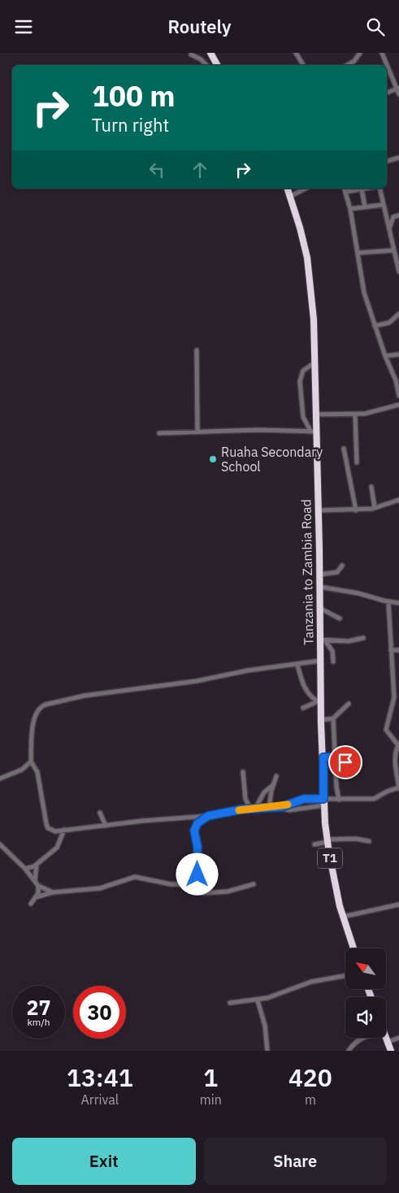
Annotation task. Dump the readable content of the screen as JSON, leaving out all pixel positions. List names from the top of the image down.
{
  "streets": {
    "highway": ["Tanzania to Zambia Road", "T1"]
  },
  "places": ["Ruaha Secondary School"],
  "north": "top left",
  "page": {
    "header": "Routely",
    "turn": ["100 m", "Turn right"],
    "speed": "27 km/h",
    "limit": "30",
    "eta": [
      "13:41",
      "Arrival",
      "1",
      "min",
      "420",
      "m"
    ],
    "buttons": ["Exit", "Share"]
  }
}
